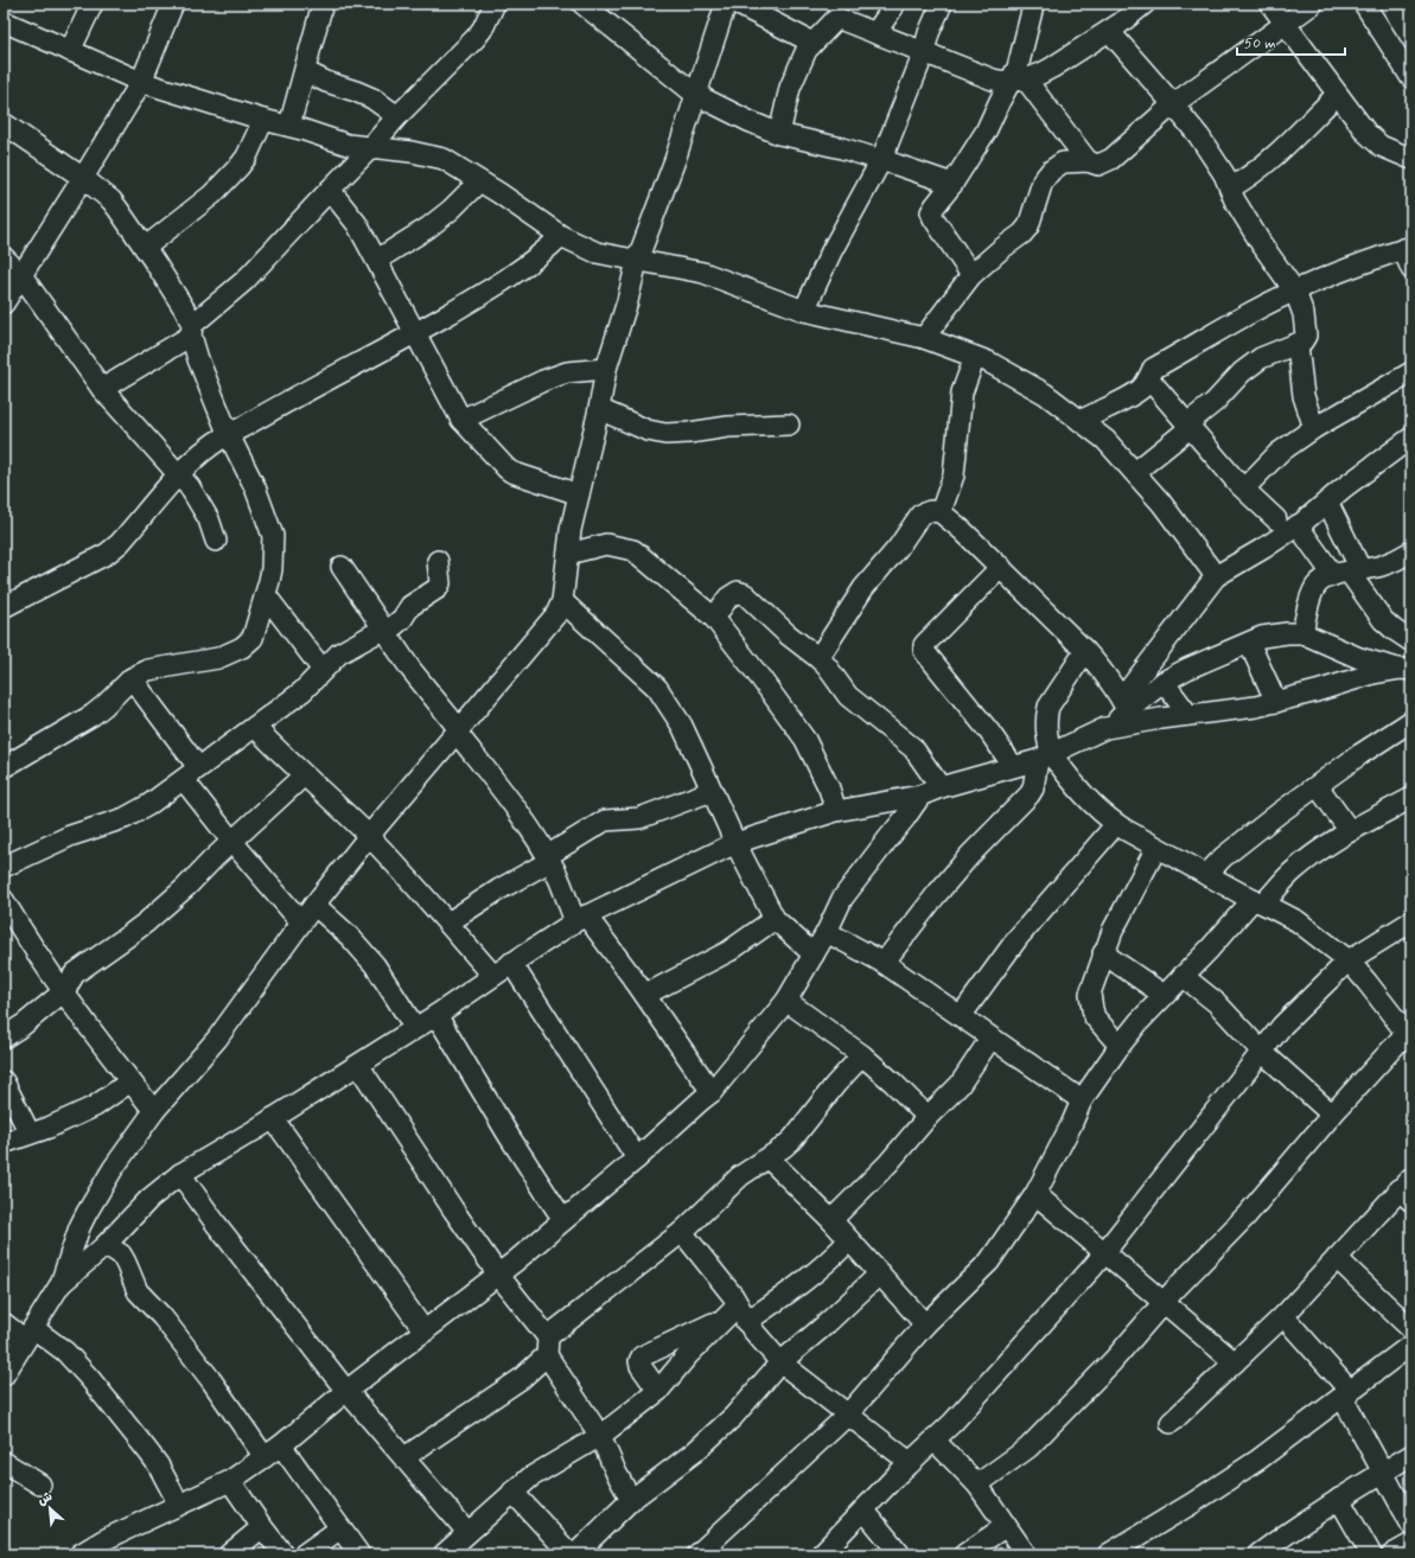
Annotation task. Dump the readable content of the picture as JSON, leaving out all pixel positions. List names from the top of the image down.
{
  "scale_bar": "50 m",
  "north": "top left"
}
